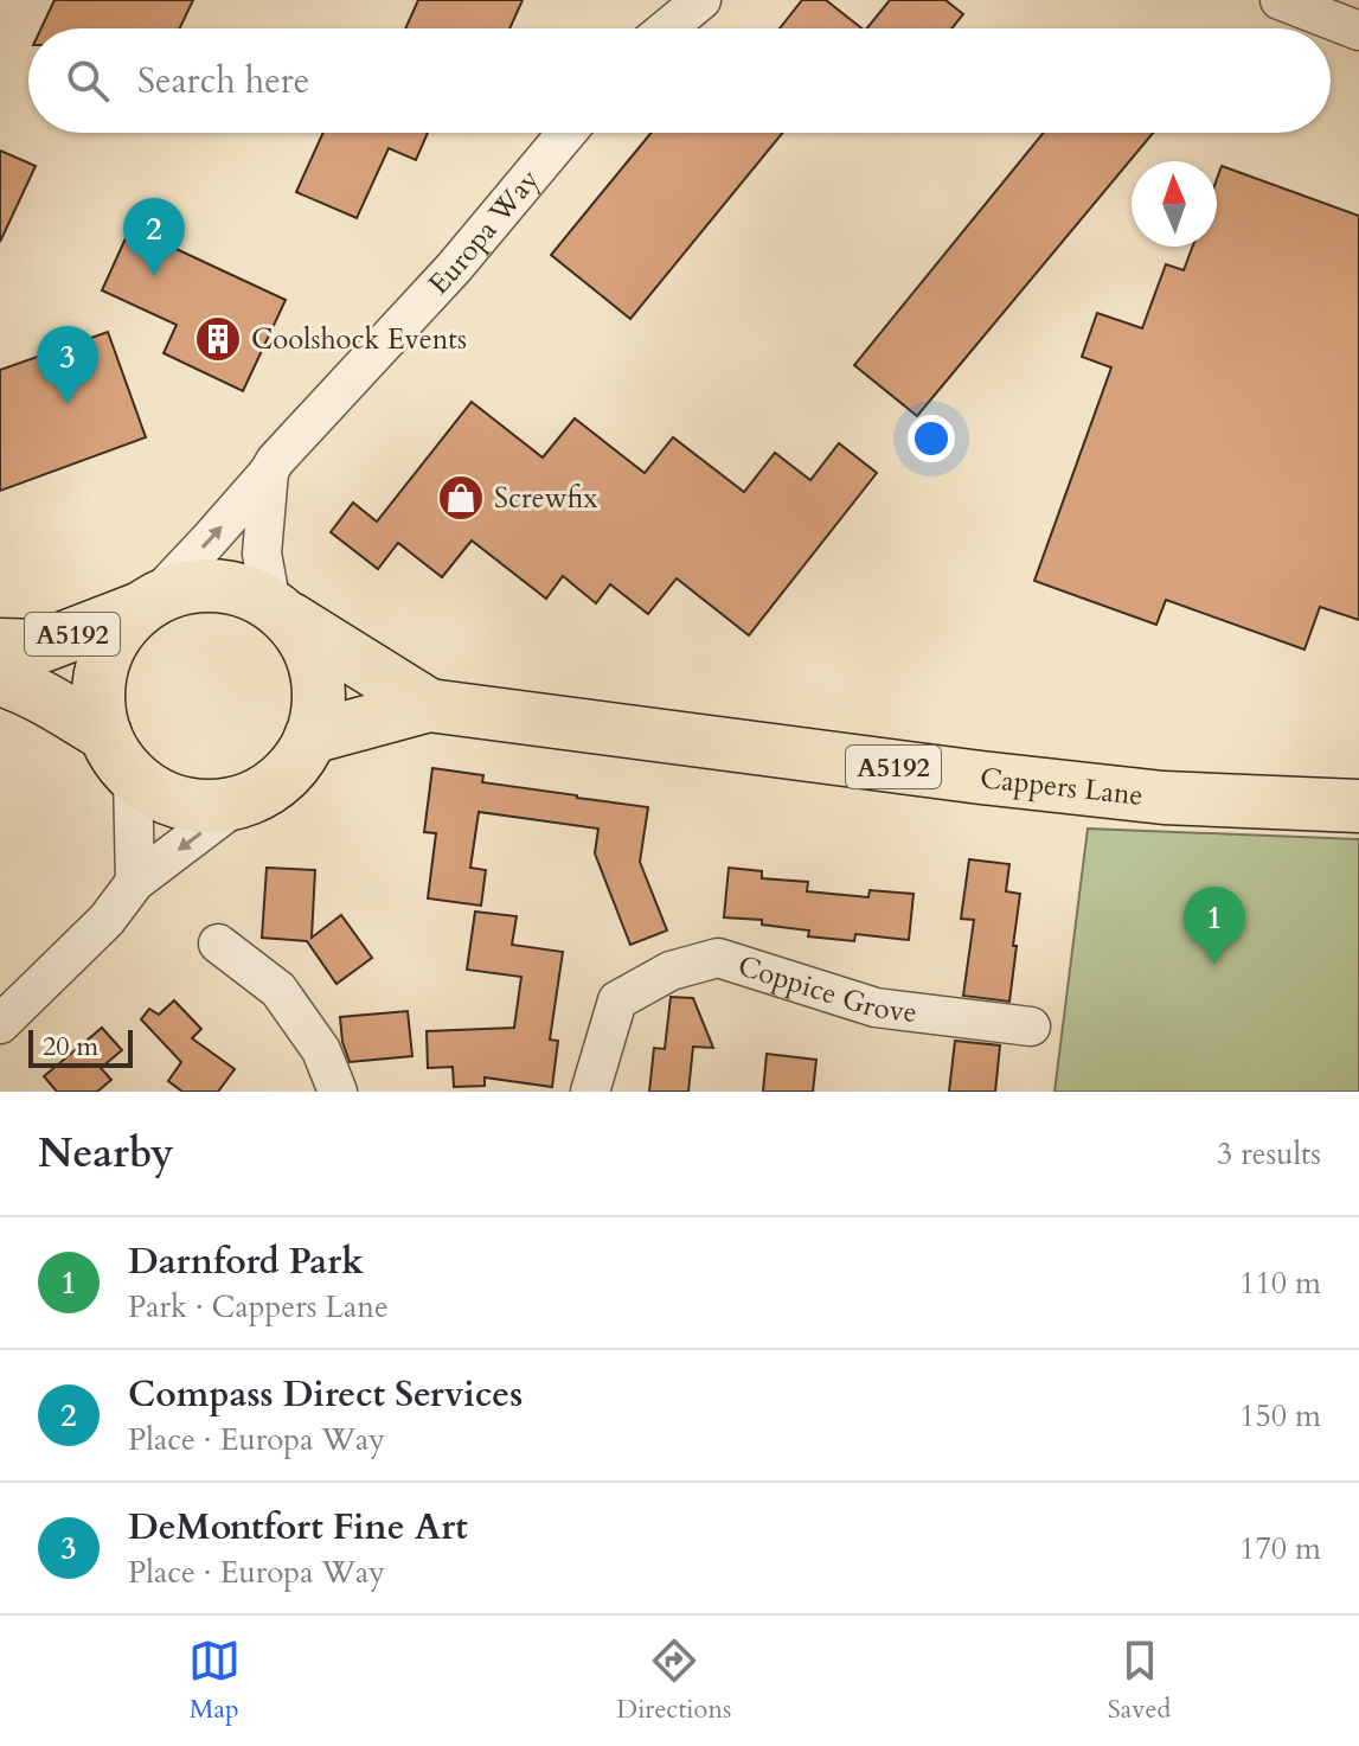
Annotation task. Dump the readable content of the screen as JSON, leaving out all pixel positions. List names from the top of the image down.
{
  "streets": {
    "highway": ["A5192", "Cappers Lane"],
    "street": ["Europa Way", "Coppice Grove"]
  },
  "crossings": [
    ["Europa Way", "A5192"],
    ["Europa Way", "Cappers Lane"],
    ["A5192", "Cappers Lane"]
  ],
  "places": {
    "building": ["Coolshock Events"],
    "shop": ["Screwfix"]
  },
  "scale_bar": "20 m",
  "north": "top",
  "page": {
    "search": "Search here",
    "pins": ["2", "3", "1"],
    "scale": "20 m",
    "heading": ["Nearby", "3 results"],
    "list": [
      {
        "mark": "1",
        "name": "Darnford Park",
        "note": "Park · Cappers Lane",
        "value": "110 m"
      },
      {
        "mark": "2",
        "name": "Compass Direct Services",
        "note": "Place · Europa Way",
        "value": "150 m"
      },
      {
        "mark": "3",
        "name": "DeMontfort Fine Art",
        "note": "Place · Europa Way",
        "value": "170 m"
      }
    ],
    "nav": ["Map", "Directions", "Saved"]
  }
}
